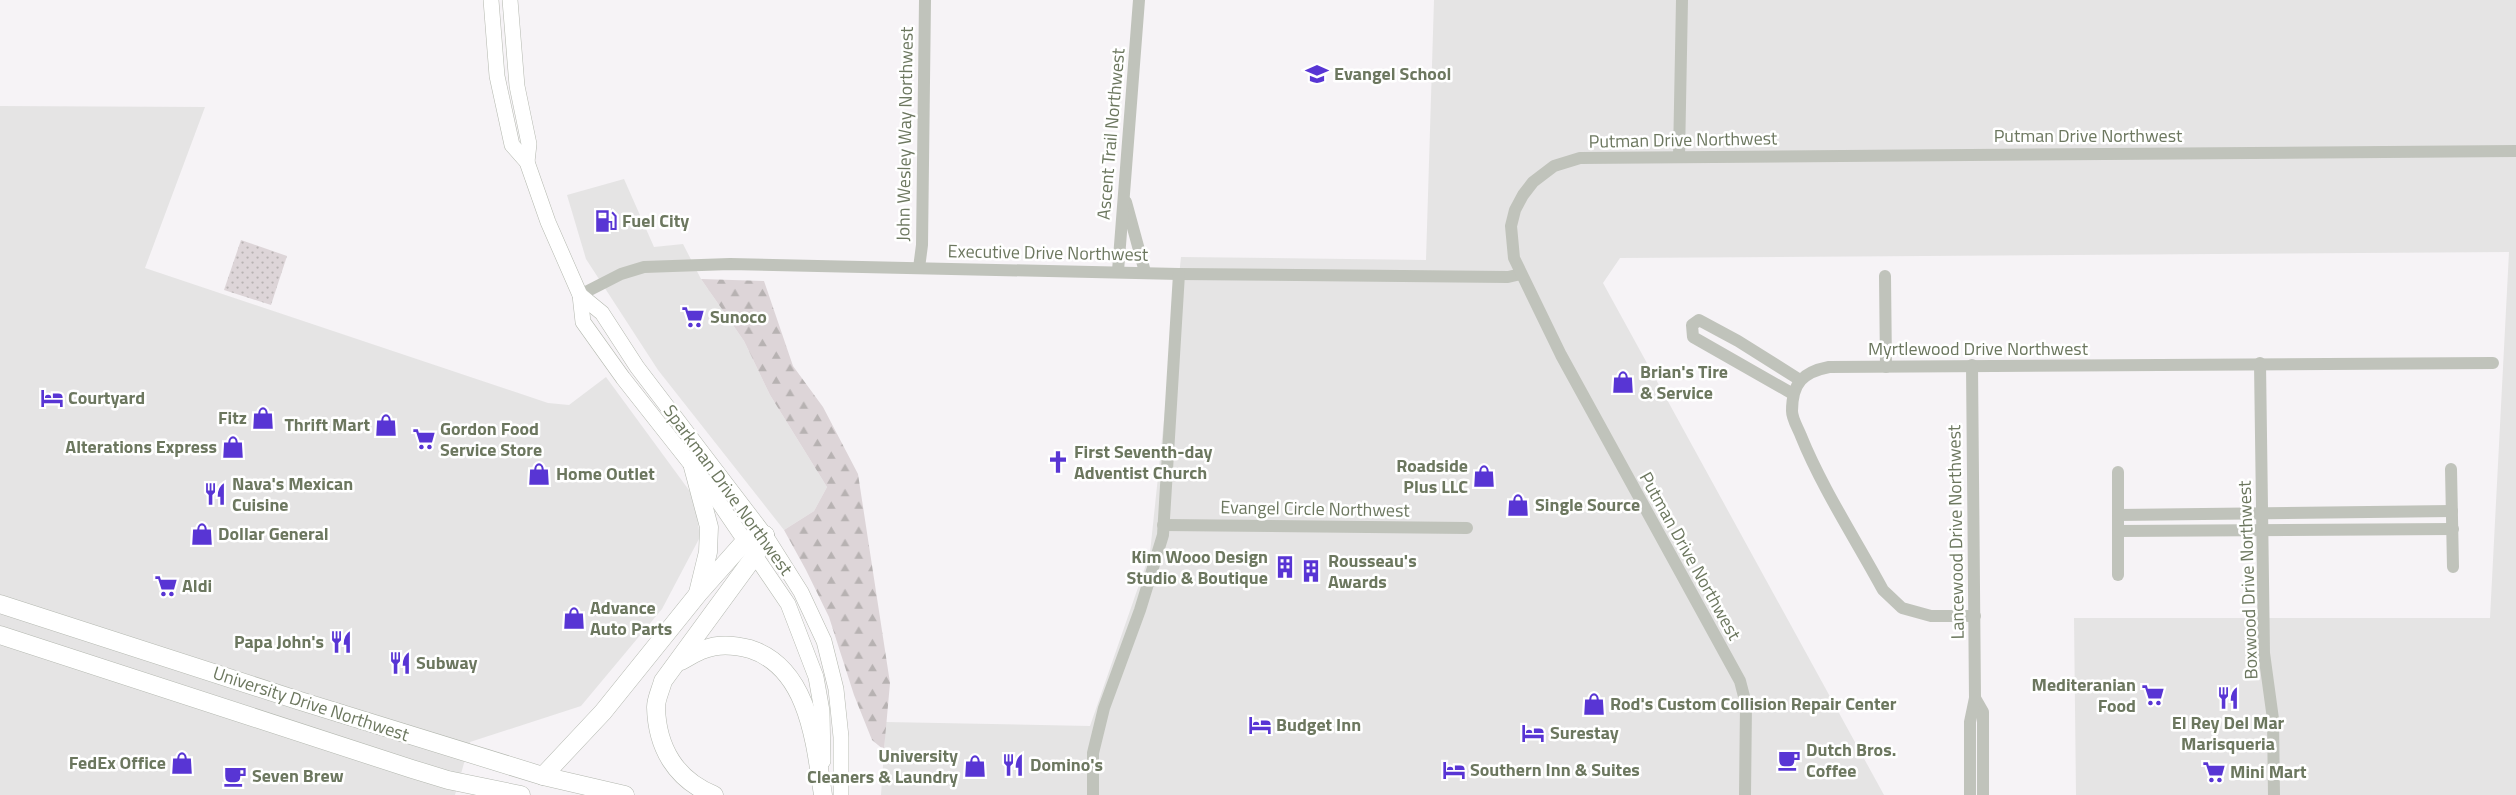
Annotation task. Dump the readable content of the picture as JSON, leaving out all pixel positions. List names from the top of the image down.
{
  "streets": {
    "highway": ["University Drive Northwest"],
    "main road": ["Sparkman Drive Northwest"],
    "street": [
      "John Wesley Way Northwest",
      "Ascent Trail Northwest",
      "Putman Drive Northwest",
      "Executive Drive Northwest",
      "Myrtlewood Drive Northwest",
      "Evangel Circle Northwest",
      "Lancewood Drive Northwest",
      "Boxwood Drive Northwest"
    ]
  },
  "crossings": [
    ["John Wesley Way Northwest", "Executive Drive Northwest"],
    ["Ascent Trail Northwest", "Executive Drive Northwest"],
    ["Putman Drive Northwest", "Executive Drive Northwest"],
    ["Executive Drive Northwest", "Sparkman Drive Northwest"],
    ["Myrtlewood Drive Northwest", "Lancewood Drive Northwest"],
    ["Myrtlewood Drive Northwest", "Boxwood Drive Northwest"]
  ],
  "places": {
    "school or university": ["Evangel School"],
    "fuel station": ["Fuel City"],
    "supermarket": [
      "Sunoco",
      "Gordon Food Service Store",
      "Aldi",
      "Mediteranian Food",
      "Mini Mart"
    ],
    "shop": [
      "Brian's Tire & Service",
      "Fitz",
      "Thrift Mart",
      "Alterations Express",
      "Home Outlet",
      "Roadside Plus LLC",
      "Single Source",
      "Dollar General",
      "Advance Auto Parts",
      "Rod's Custom Collision Repair Center",
      "FedEx Office",
      "University Cleaners & Laundry"
    ],
    "hotel": [
      "Courtyard",
      "Budget Inn",
      "Surestay",
      "Southern Inn & Suites"
    ],
    "church": ["First Seventh-day Adventist Church"],
    "restaurant": [
      "Nava's Mexican Cuisine",
      "Papa John's",
      "Subway",
      "El Rey Del Mar Marisqueria",
      "Domino's"
    ],
    "building": ["Kim Wooo Design Studio & Boutique", "Rousseau's Awards"],
    "cafe": ["Dutch Bros. Coffee", "Seven Brew"]
  }
}
